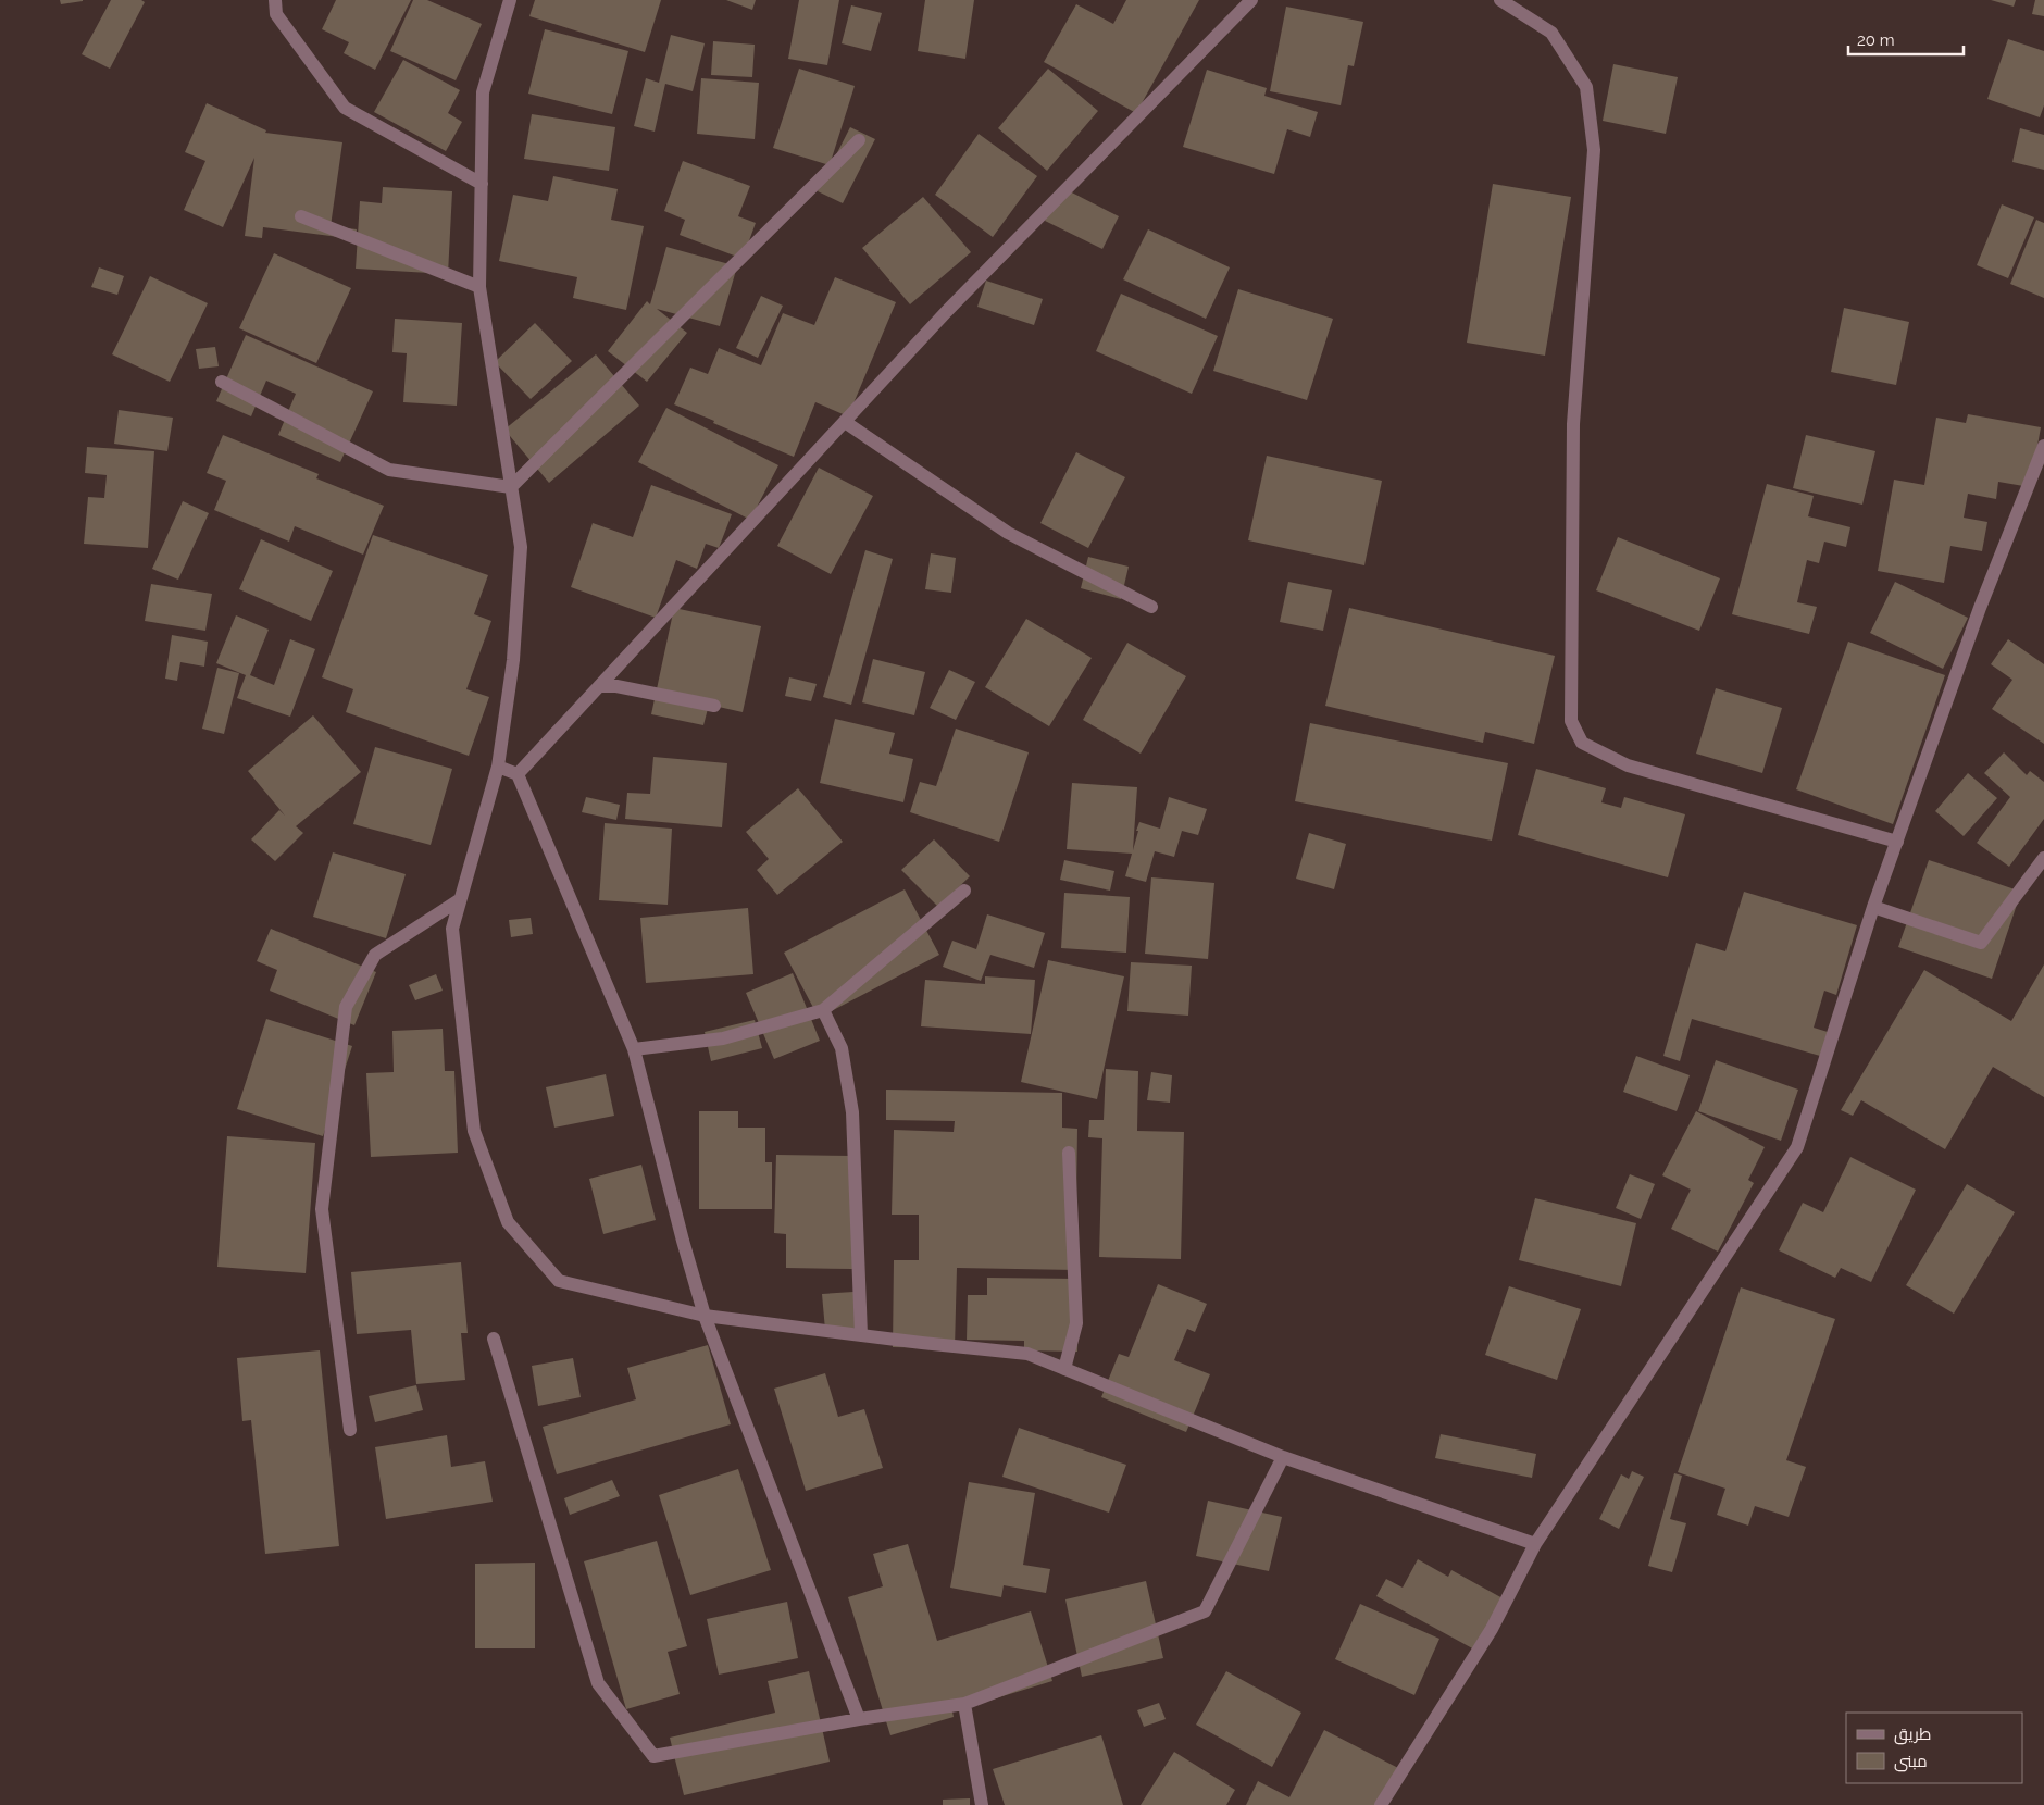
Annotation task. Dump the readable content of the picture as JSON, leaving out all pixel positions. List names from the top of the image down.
{
  "legend": ["طريق", "مبنى"],
  "scale_bar": "20 m"
}
